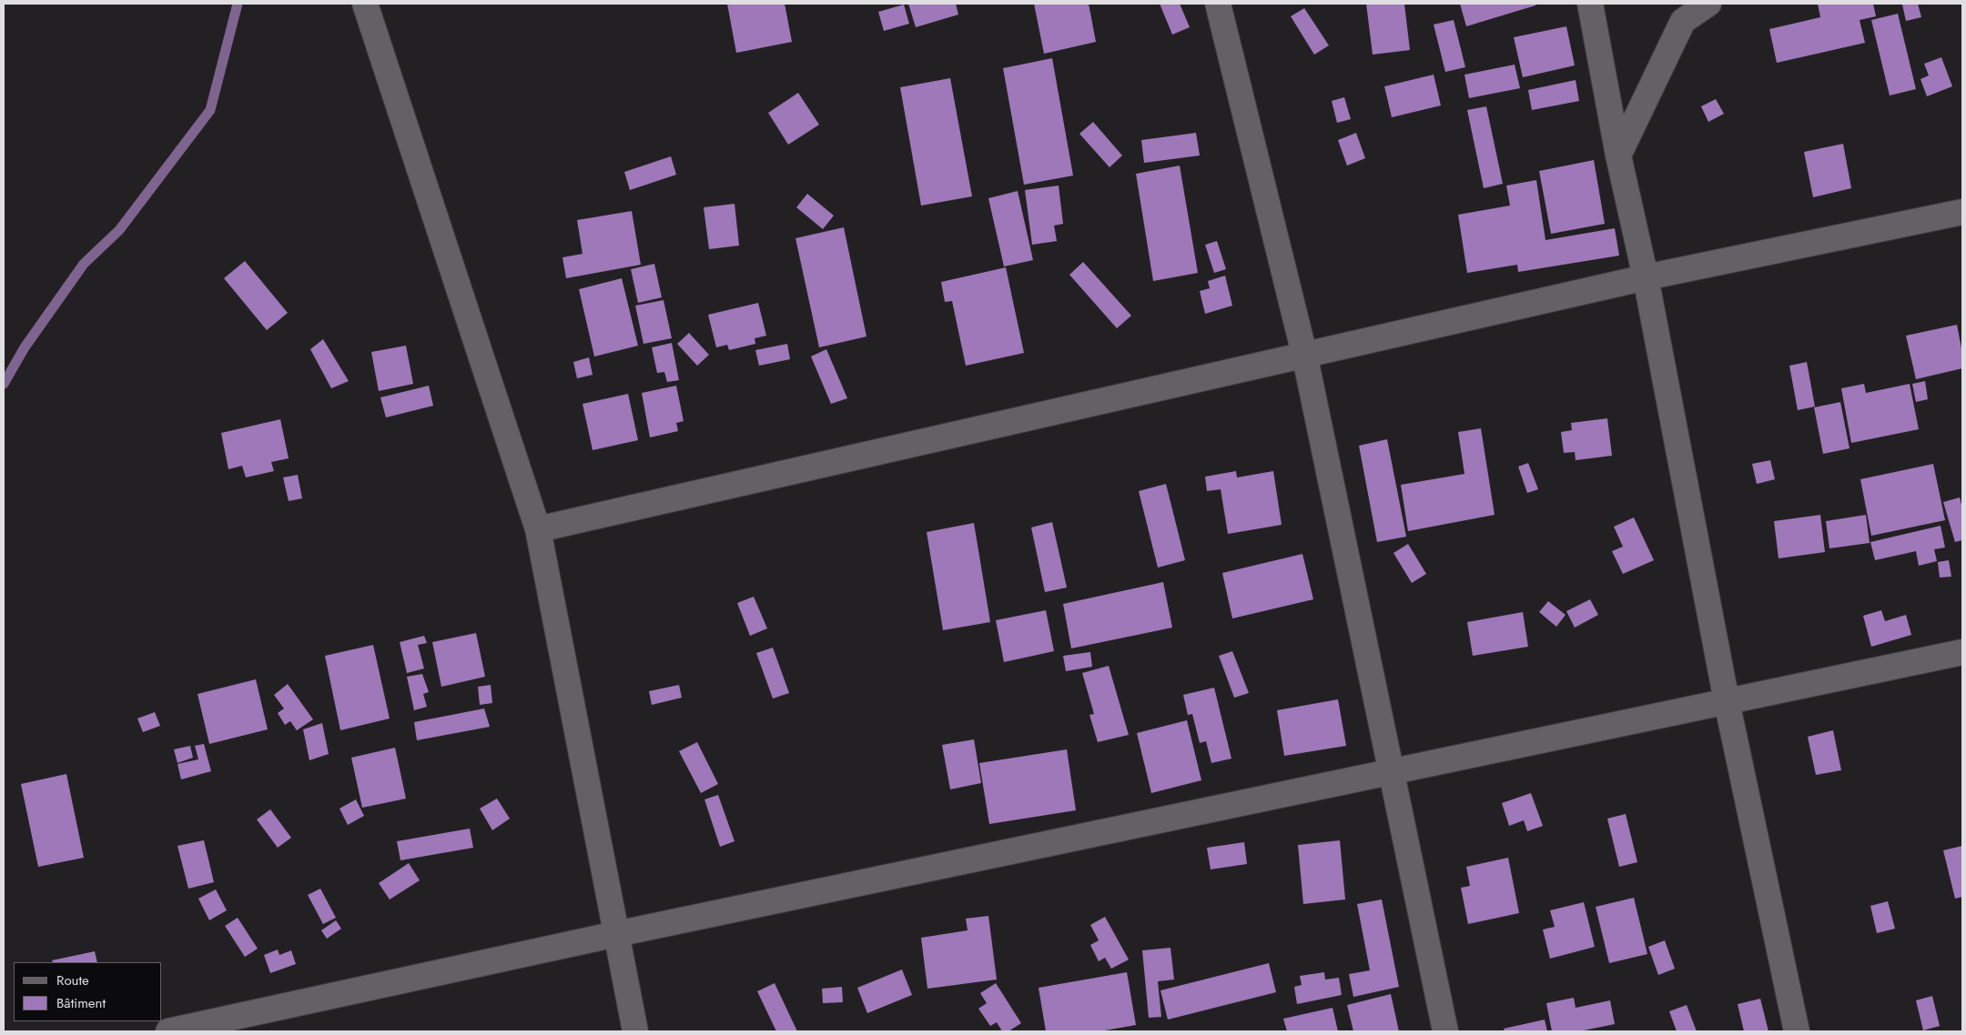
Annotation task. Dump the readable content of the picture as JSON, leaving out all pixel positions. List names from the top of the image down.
{
  "legend": ["Route", "Bâtiment"]
}
